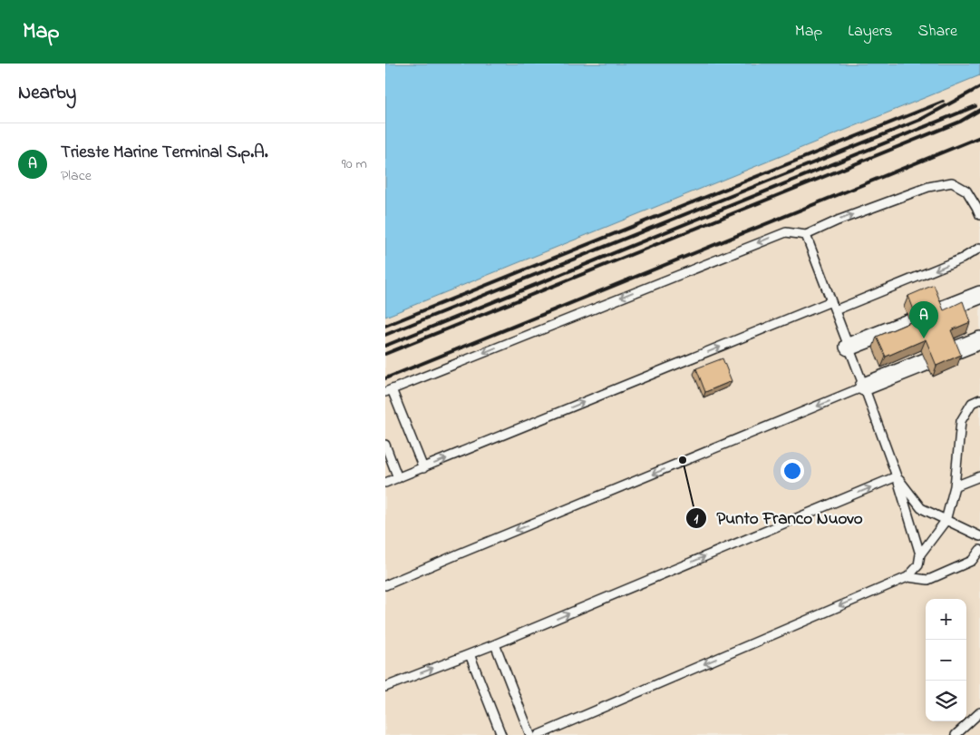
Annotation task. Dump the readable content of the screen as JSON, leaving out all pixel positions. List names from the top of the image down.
{
  "places": ["Punto Franco Nuovo"],
  "page": {
    "header": "Map",
    "nav": ["Map", "Layers", "Share"],
    "heading": "Nearby",
    "list": [
      {
        "mark": "A",
        "name": "Trieste Marine Terminal S.p.A.",
        "note": "Place",
        "value": "90 m"
      }
    ],
    "pins": "A",
    "map_buttons": ["+", "−"]
  }
}
